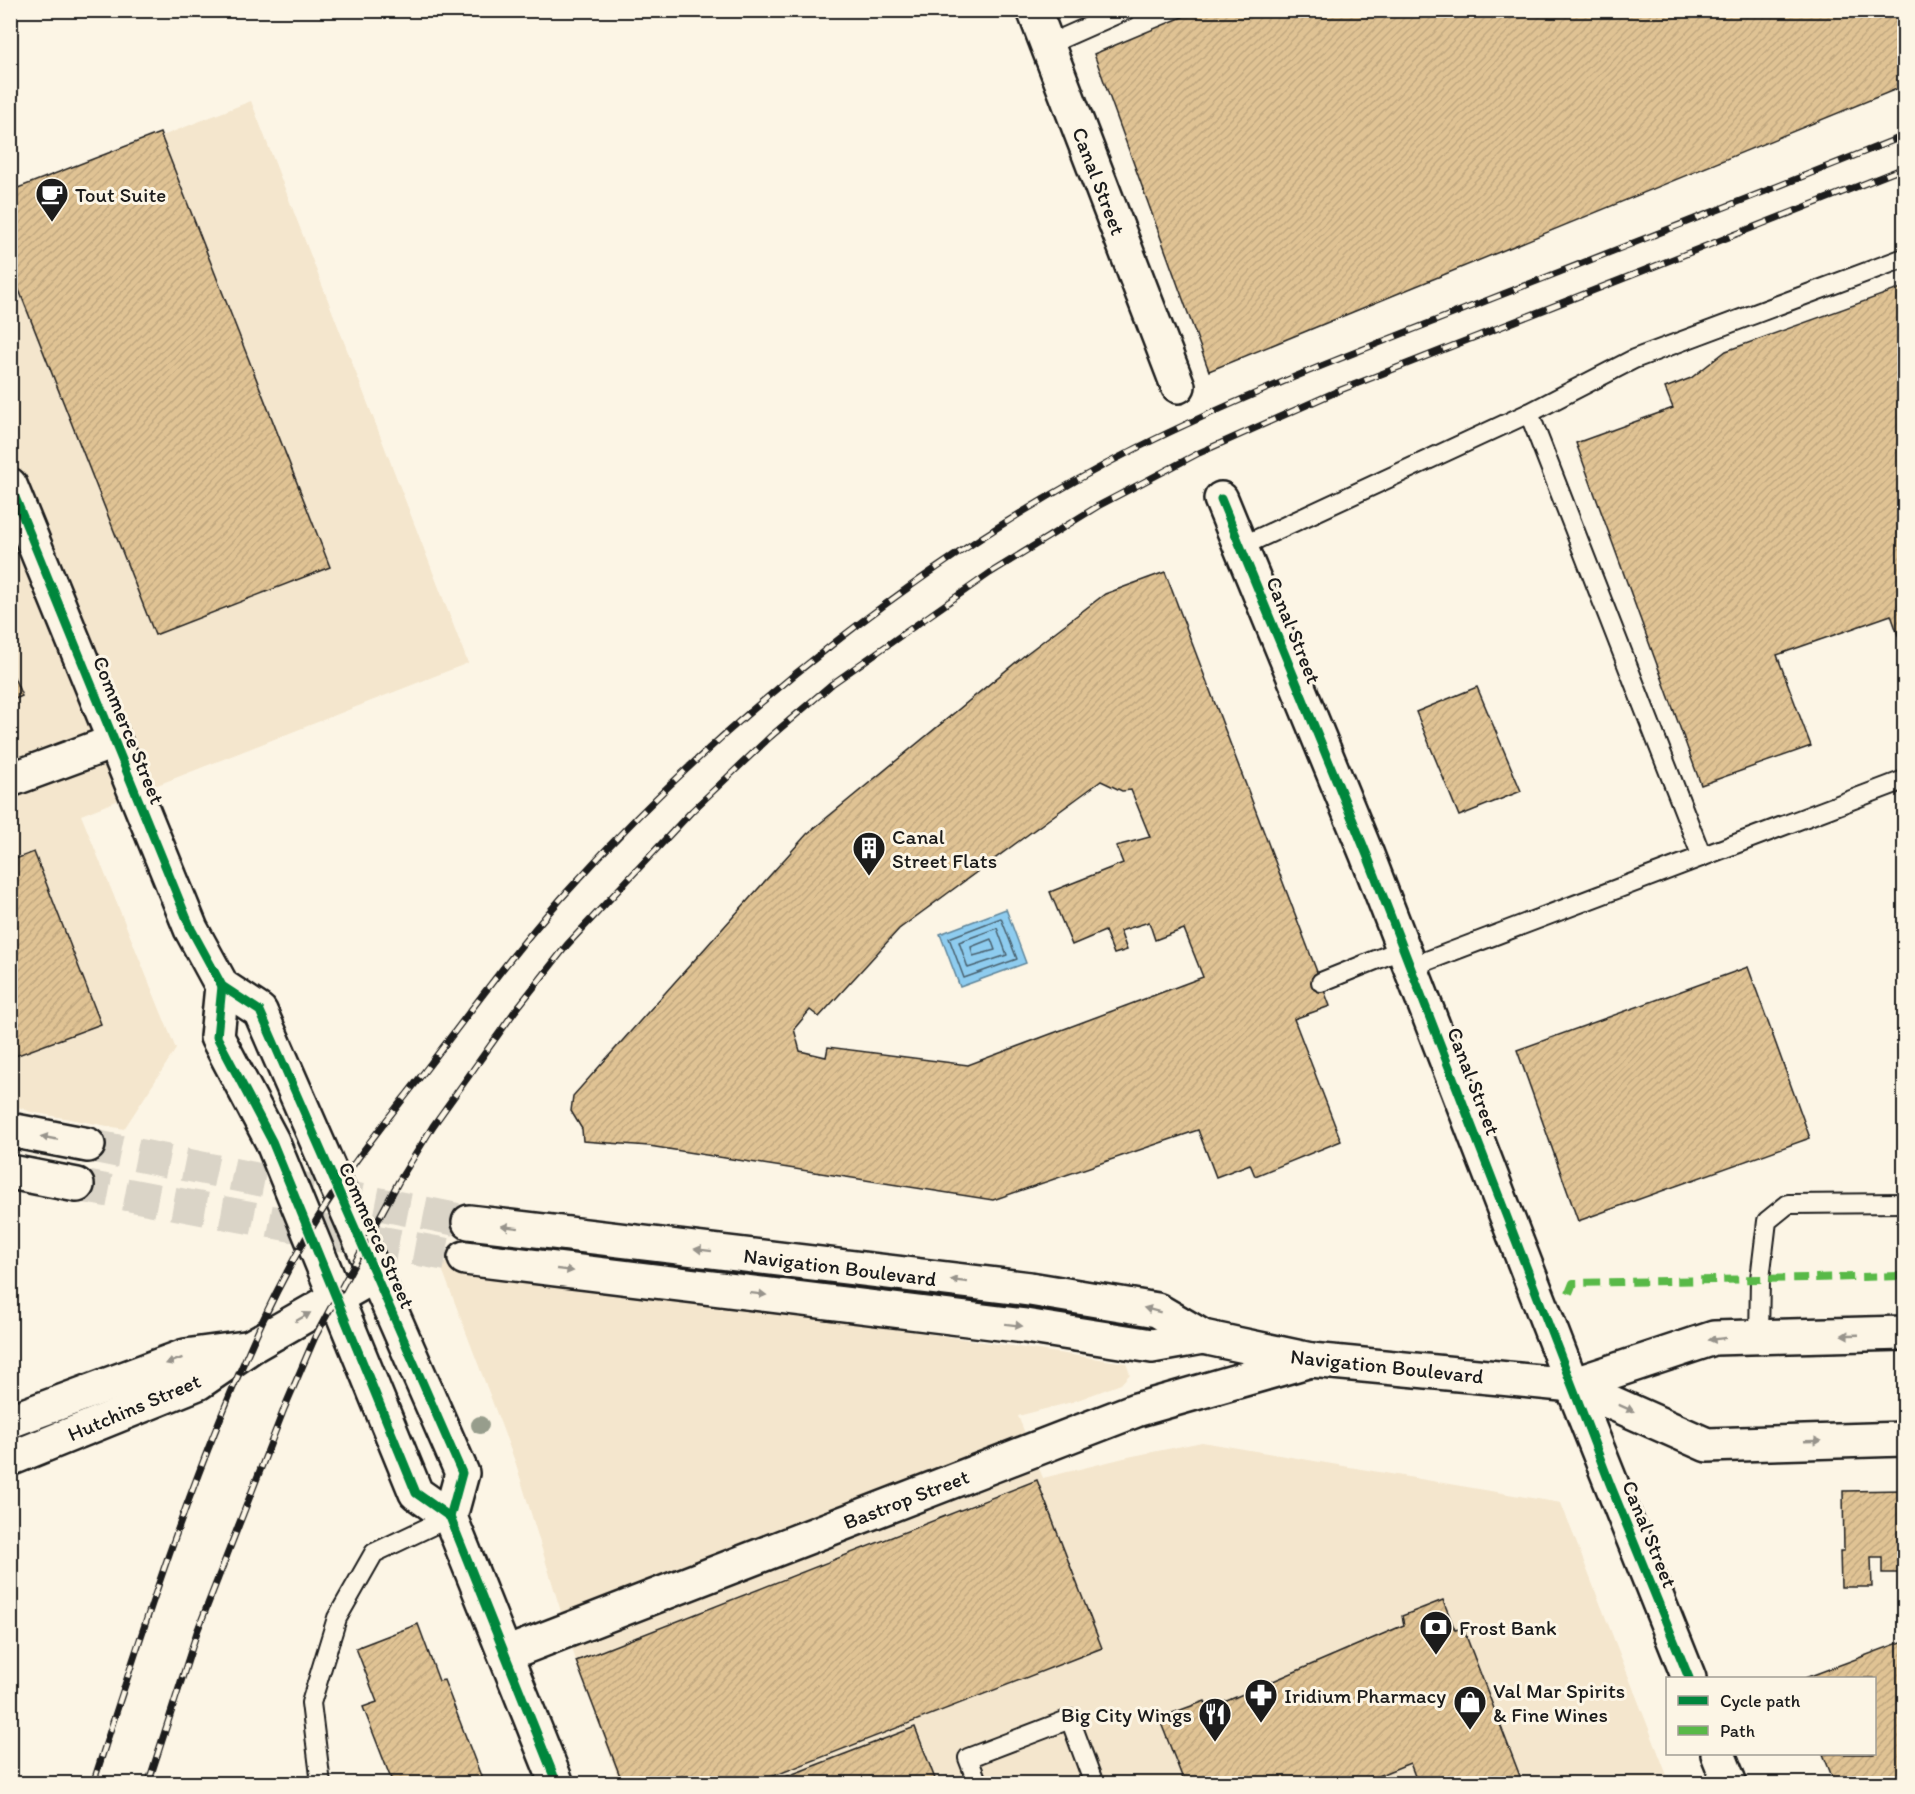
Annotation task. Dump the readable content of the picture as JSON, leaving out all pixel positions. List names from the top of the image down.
{
  "streets": {
    "street": [
      "Canal Street",
      "Commerce Street",
      "Navigation Boulevard",
      "Hutchins Street",
      "Bastrop Street"
    ]
  },
  "crossings": [
    ["Canal Street", "Navigation Boulevard"],
    ["Commerce Street", "Hutchins Street"],
    ["Navigation Boulevard", "Bastrop Street"]
  ],
  "places": {
    "cafe": ["Tout Suite"],
    "building": ["Canal Street Flats"],
    "bank": ["Frost Bank"],
    "pharmacy": ["Iridium Pharmacy"],
    "shop": ["Val Mar Spirits & Fine Wines"],
    "restaurant": ["Big City Wings"]
  },
  "legend": ["Cycle path", "Path"]
}
